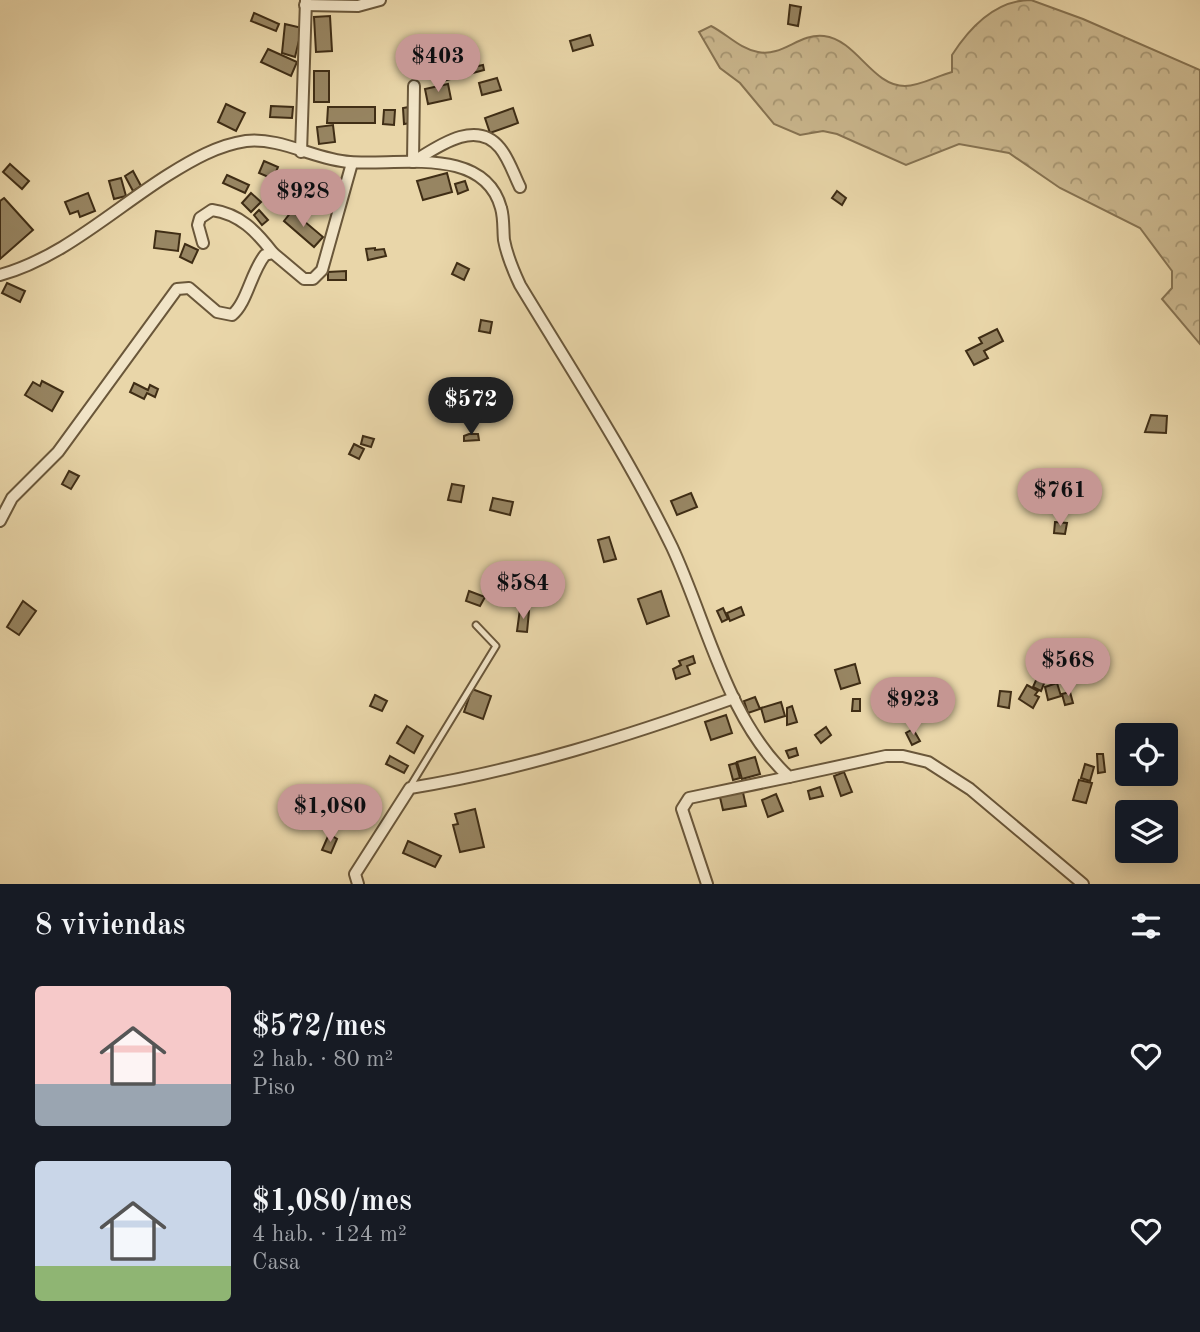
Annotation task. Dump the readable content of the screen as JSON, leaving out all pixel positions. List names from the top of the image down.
{
  "page": {
    "price": [
      "$403",
      "$928",
      "$572",
      "$761",
      "$584",
      "$568",
      "$923",
      "$1,080"
    ],
    "heading": "8 viviendas",
    "list": [
      {
        "name": "$572/mes",
        "note": "2 hab. · 80 m² · Piso"
      },
      {
        "name": "$1,080/mes",
        "note": "4 hab. · 124 m² · Casa"
      }
    ]
  }
}
